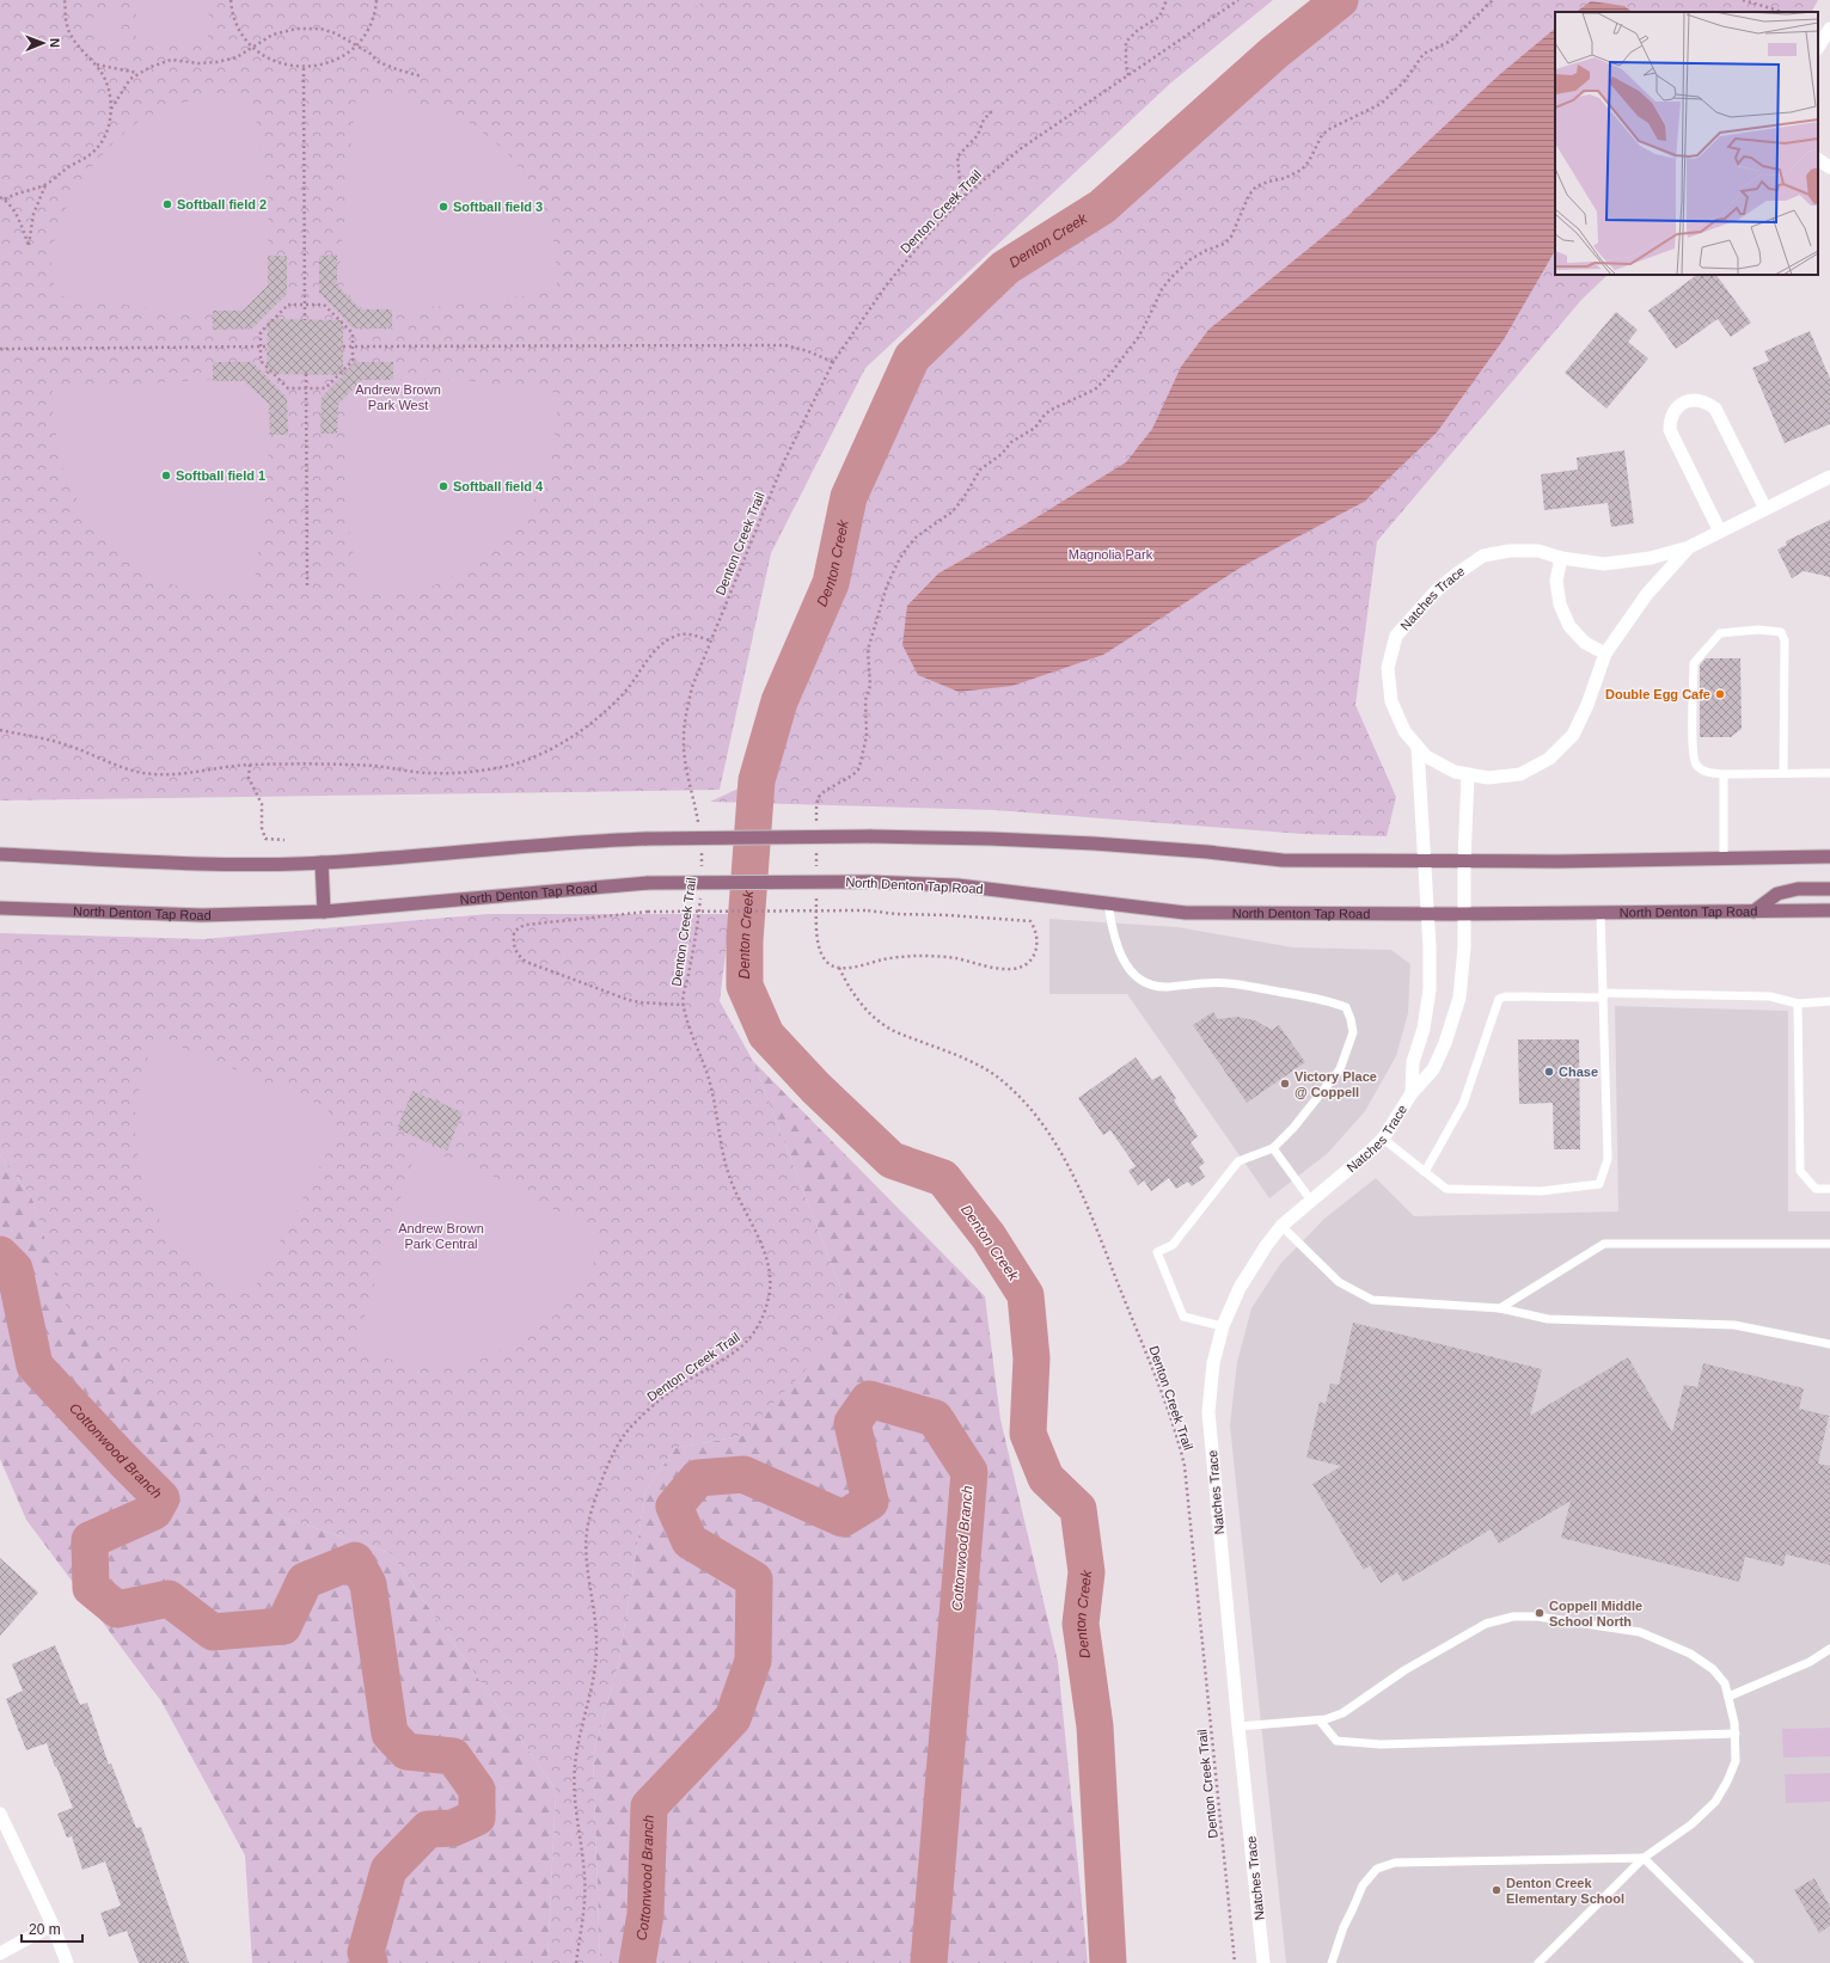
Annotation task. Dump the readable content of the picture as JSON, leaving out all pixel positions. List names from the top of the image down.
{
  "streets": {
    "main road": ["North Denton Tap Road"],
    "street": ["Natches Trace"],
    "path": ["Denton Creek Trail"]
  },
  "crossings": [
    ["Natches Trace", "North Denton Tap Road"]
  ],
  "water": ["Denton Creek", "Cottonwood Branch"],
  "parks": ["Andrew Brown Park West", "Magnolia Park", "Andrew Brown Park Central"],
  "places": [
    "Softball field 2",
    "Softball field 3",
    "Softball field 1",
    "Softball field 4",
    "Double Egg Cafe",
    "Chase",
    "Victory Place @ Coppell",
    "Coppell Middle School North",
    "Denton Creek Elementary School"
  ],
  "scale_bar": "20 m",
  "north": "right"
}
